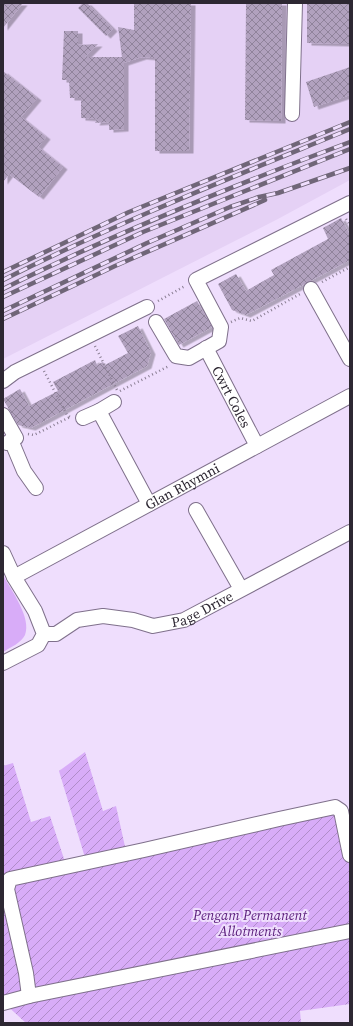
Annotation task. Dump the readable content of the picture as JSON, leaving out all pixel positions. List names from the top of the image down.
{
  "streets": {
    "street": ["Cwrt Coles", "Glan Rhymni", "Page Drive"]
  },
  "crossings": [
    ["Cwrt Coles", "Glan Rhymni"]
  ],
  "parks": ["Pengam Permanent Allotments"]
}
